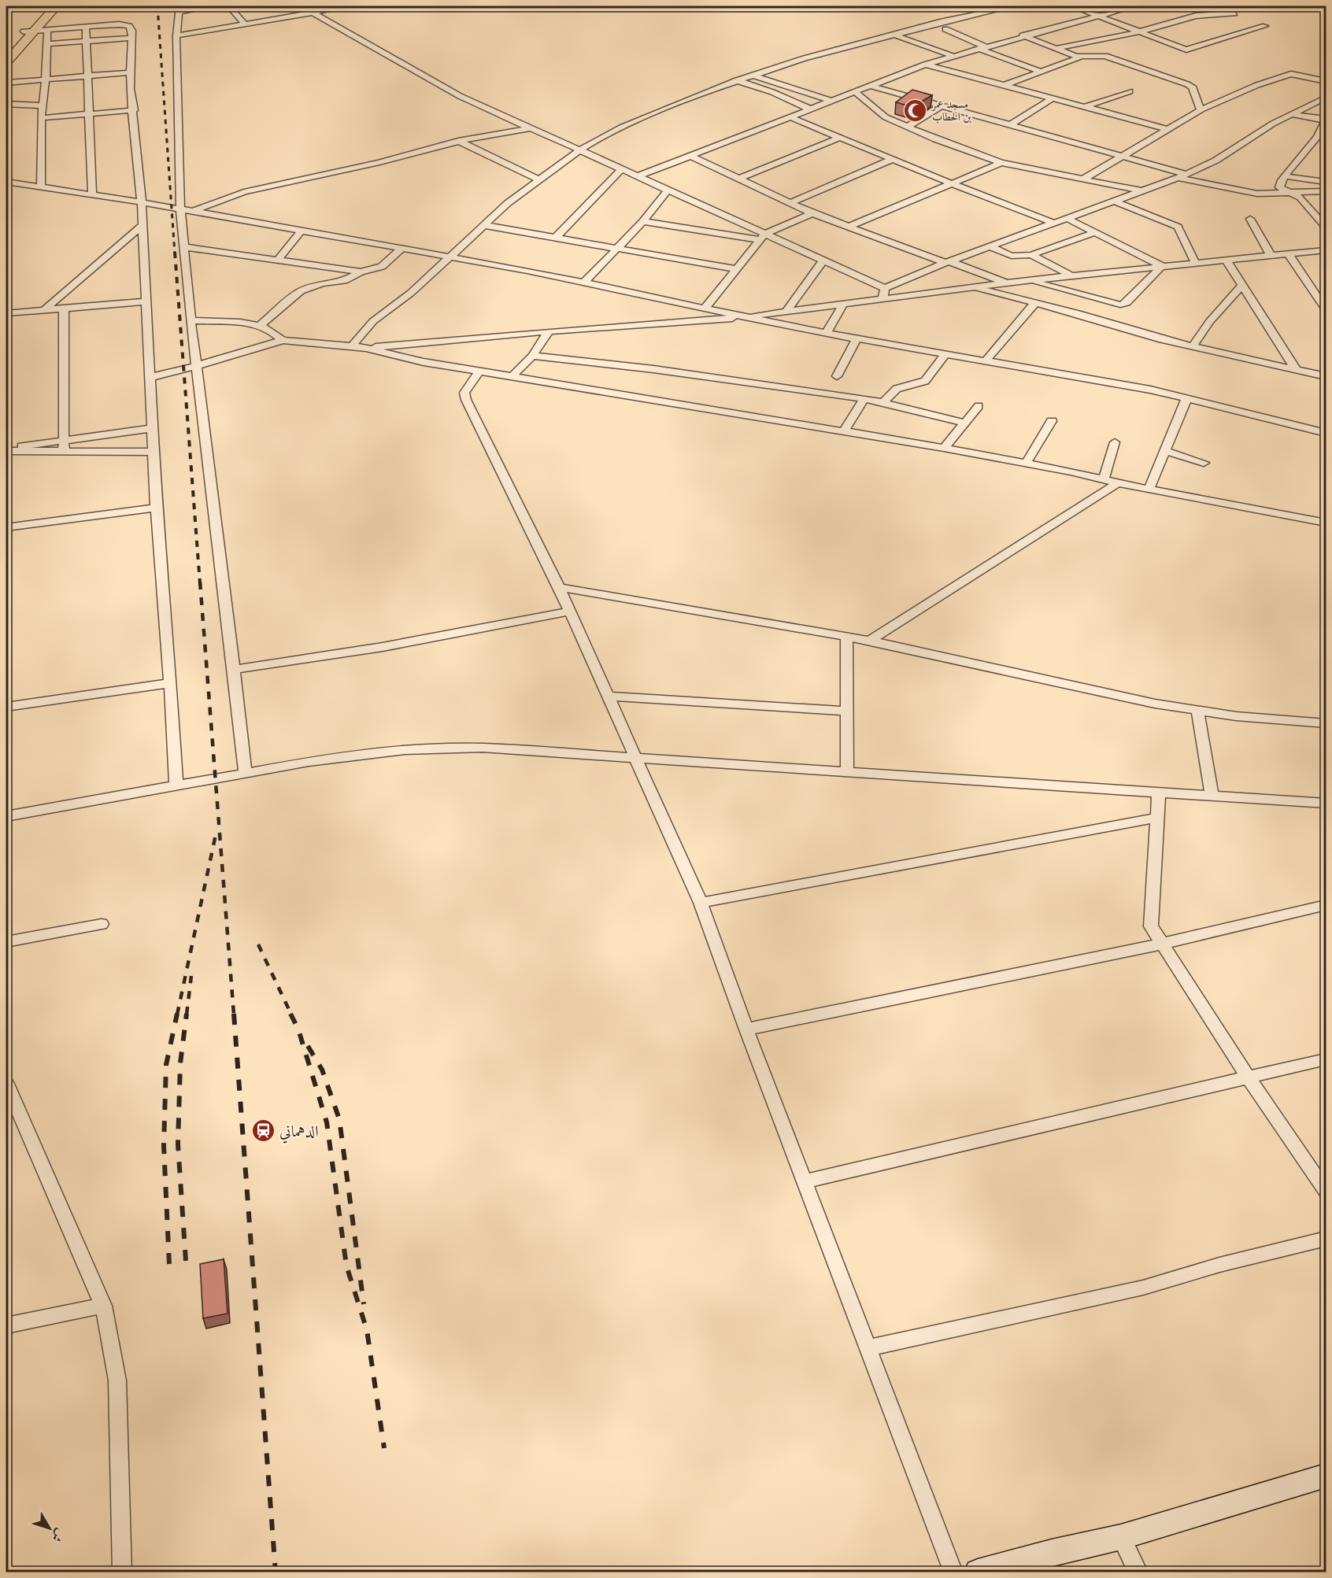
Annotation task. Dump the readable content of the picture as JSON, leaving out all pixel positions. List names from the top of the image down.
{
  "places": {
    "mosque": ["مسجد عمر بن الخطاب"],
    "station": ["الدهماني"]
  },
  "north": "bottom right"
}
